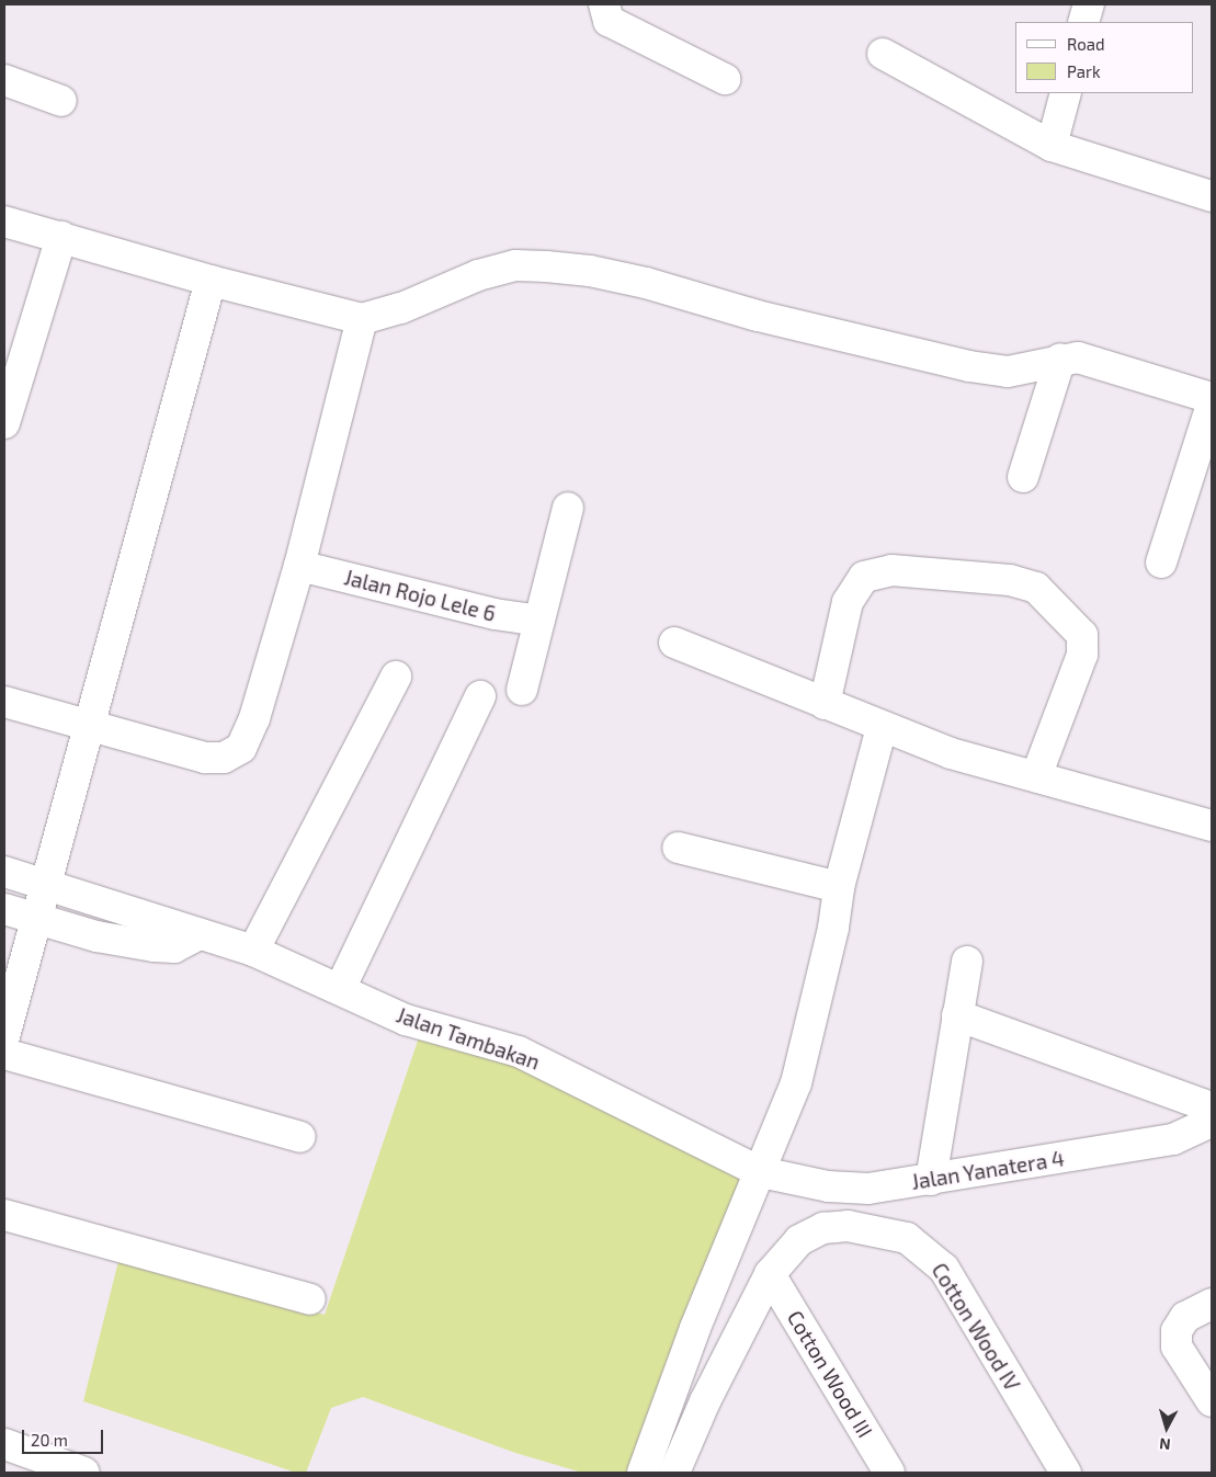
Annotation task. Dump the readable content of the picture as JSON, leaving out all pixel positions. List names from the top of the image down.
{
  "streets": {
    "street": [
      "Jalan Rojo Lele 6",
      "Jalan Tambakan",
      "Jalan Yanatera 4",
      "Cotton Wood IV",
      "Cotton Wood III"
    ]
  },
  "crossings": [
    ["Jalan Tambakan", "Jalan Yanatera 4"],
    ["Cotton Wood IV", "Cotton Wood III"]
  ],
  "legend": ["Road", "Park"],
  "scale_bar": "20 m",
  "north": "bottom"
}
